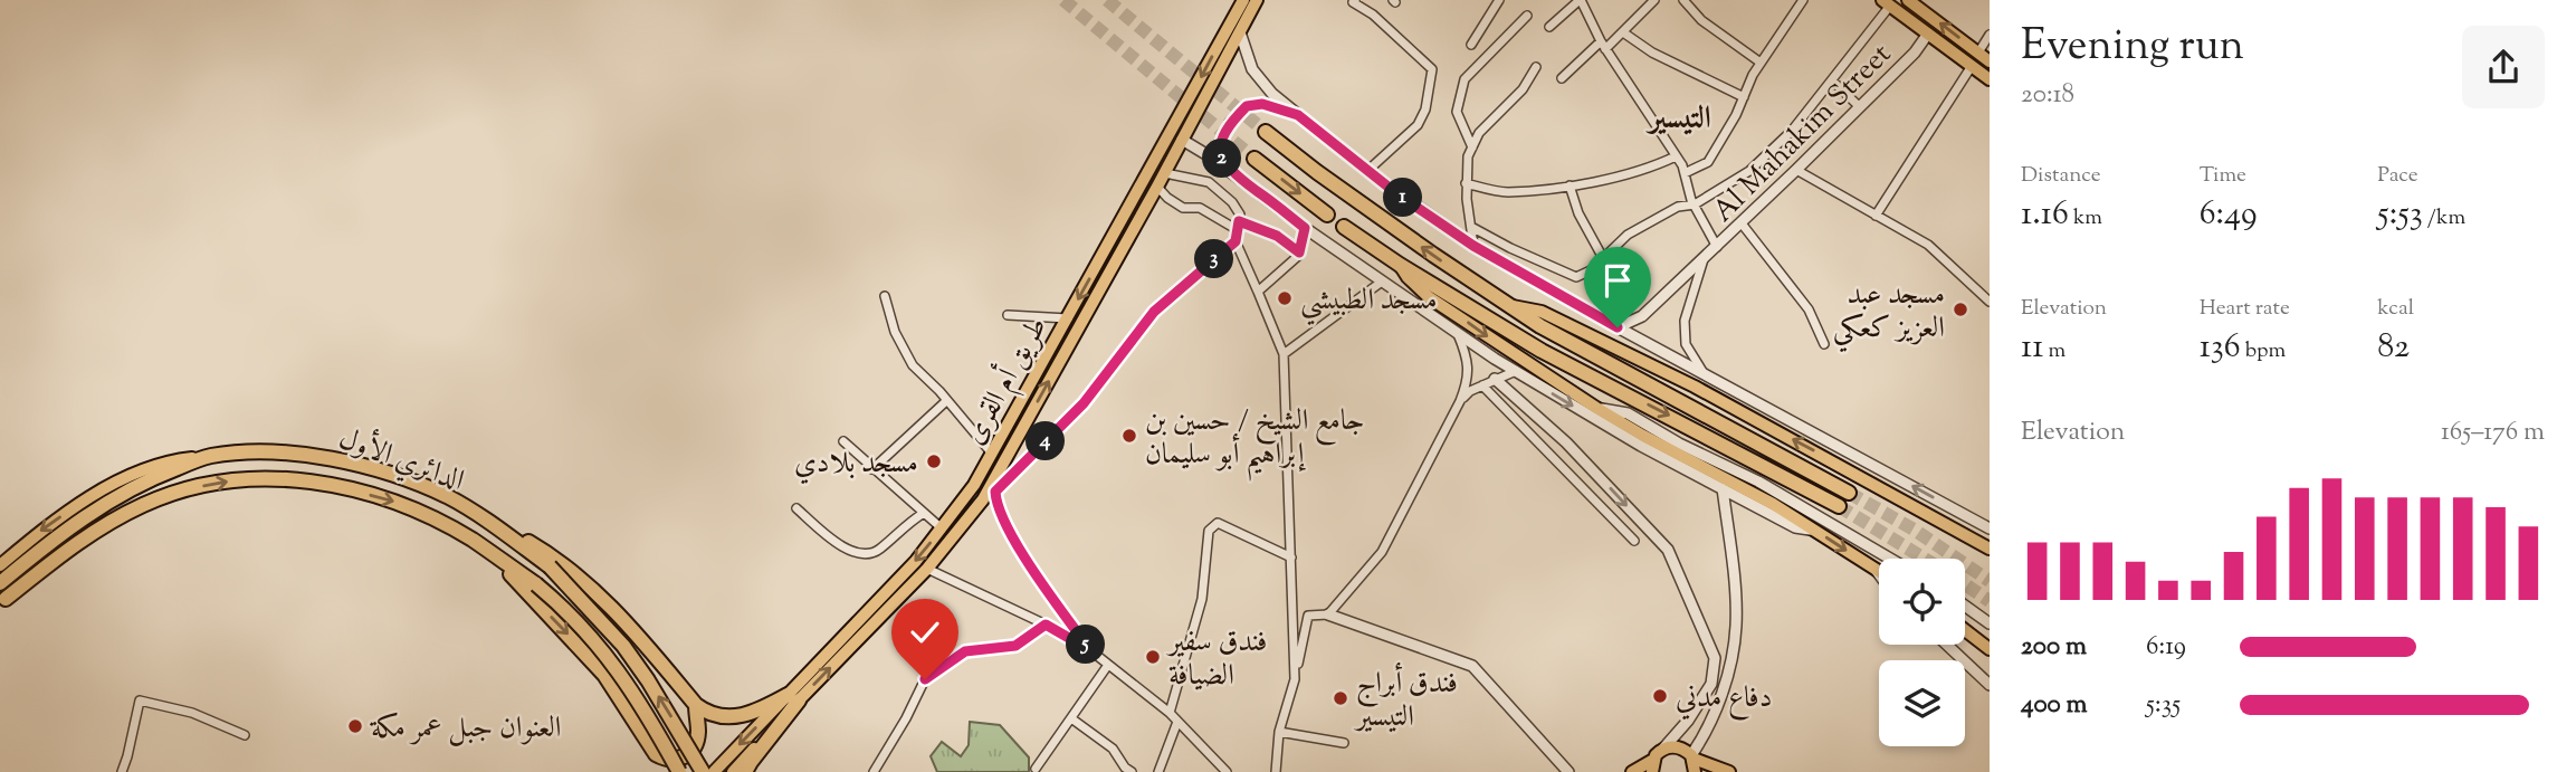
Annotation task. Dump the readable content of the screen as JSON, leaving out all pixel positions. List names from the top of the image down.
{
  "streets": {
    "highway": ["الدائري الأول"],
    "main road": ["طريق أم القرى"],
    "street": ["Al Mahakim Street"]
  },
  "districts": ["التيسير"],
  "places": [
    "مسجد الطبيشي",
    "مسجد عبد العزيز كعكي",
    "جامع الشيخ / حسين بن إبراهيم أبو سليمان",
    "مسجد بلادي",
    "فندق سفير الضيافة",
    "دفاع مدني",
    "فندق أبراج التيسير",
    "العنوان جبل عمر مكة"
  ],
  "page": {
    "heading": ["Evening run", "20:18"],
    "stats": [
      ["Distance", "1.16 km"],
      ["Time", "6:49"],
      ["Pace", "5:53 /km"],
      ["Elevation", "11 m"],
      ["Heart rate", "136 bpm"],
      ["kcal", "82"]
    ],
    "pins": [
      "2",
      "1",
      "3",
      "4",
      "5"
    ],
    "chart": ["Elevation", "165–176 m"],
    "list": [
      {
        "name": "200 m",
        "note": "6:19"
      },
      {
        "name": "400 m",
        "note": "5:35"
      }
    ]
  }
}
